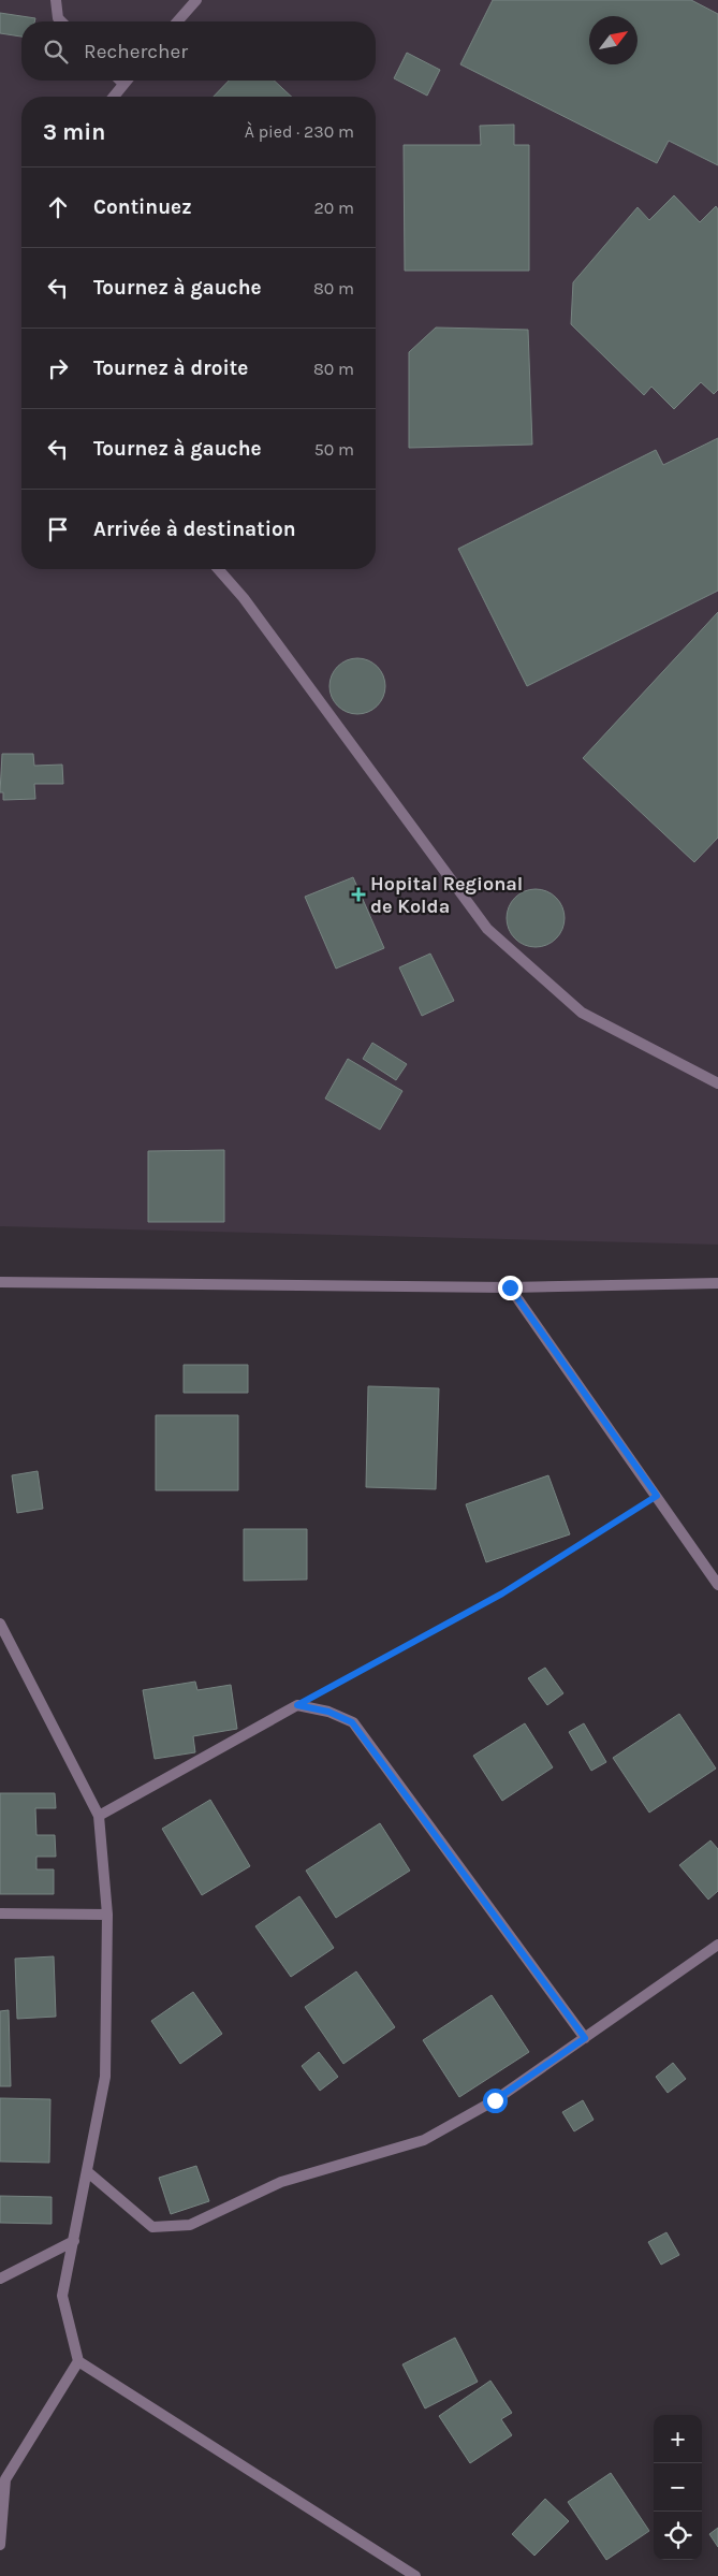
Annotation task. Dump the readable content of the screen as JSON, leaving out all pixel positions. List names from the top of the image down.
{
  "places": {
    "health": ["Hopital Regional de Kolda"]
  },
  "north": "top right",
  "page": {
    "search": "Rechercher",
    "heading": ["3 min", "À pied · 230 m"],
    "list": [
      ["Continuez", "20 m"],
      ["Tournez à gauche", "80 m"],
      ["Tournez à droite", "80 m"],
      ["Tournez à gauche", "50 m"],
      "Arrivée à destination"
    ],
    "map_buttons": ["+", "−"]
  }
}
